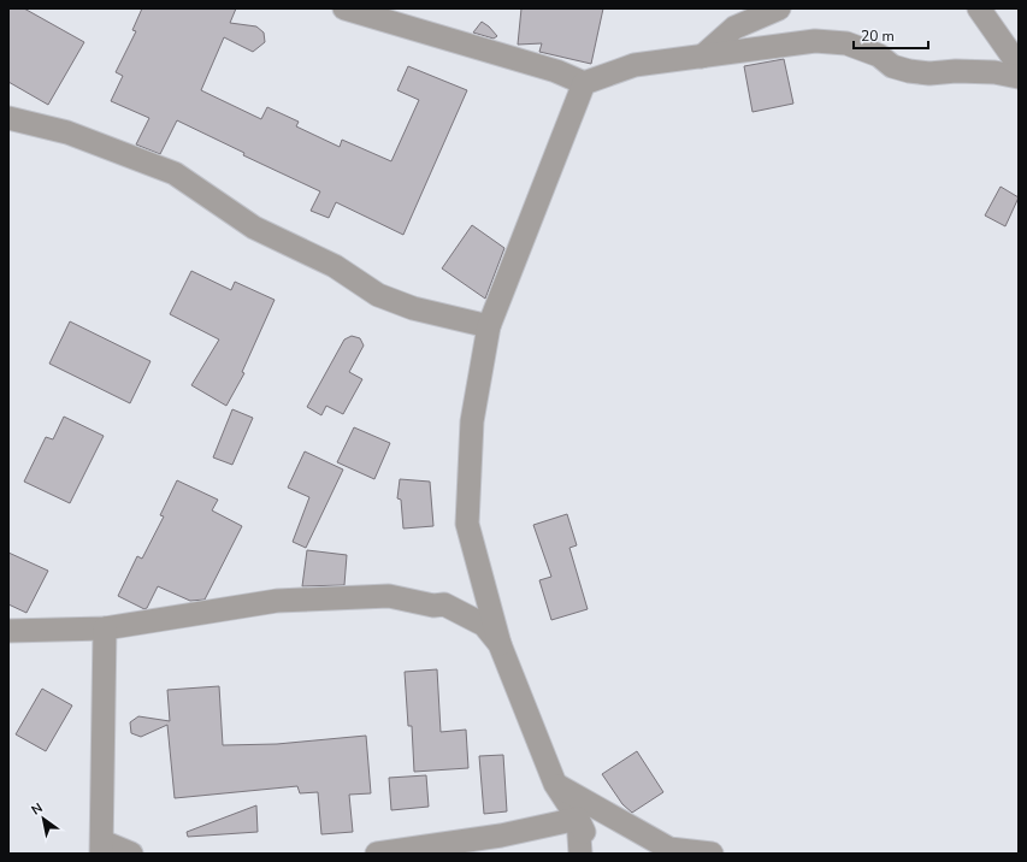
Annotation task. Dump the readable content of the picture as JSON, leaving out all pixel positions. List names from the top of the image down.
{
  "scale_bar": "20 m",
  "north": "top left"
}
